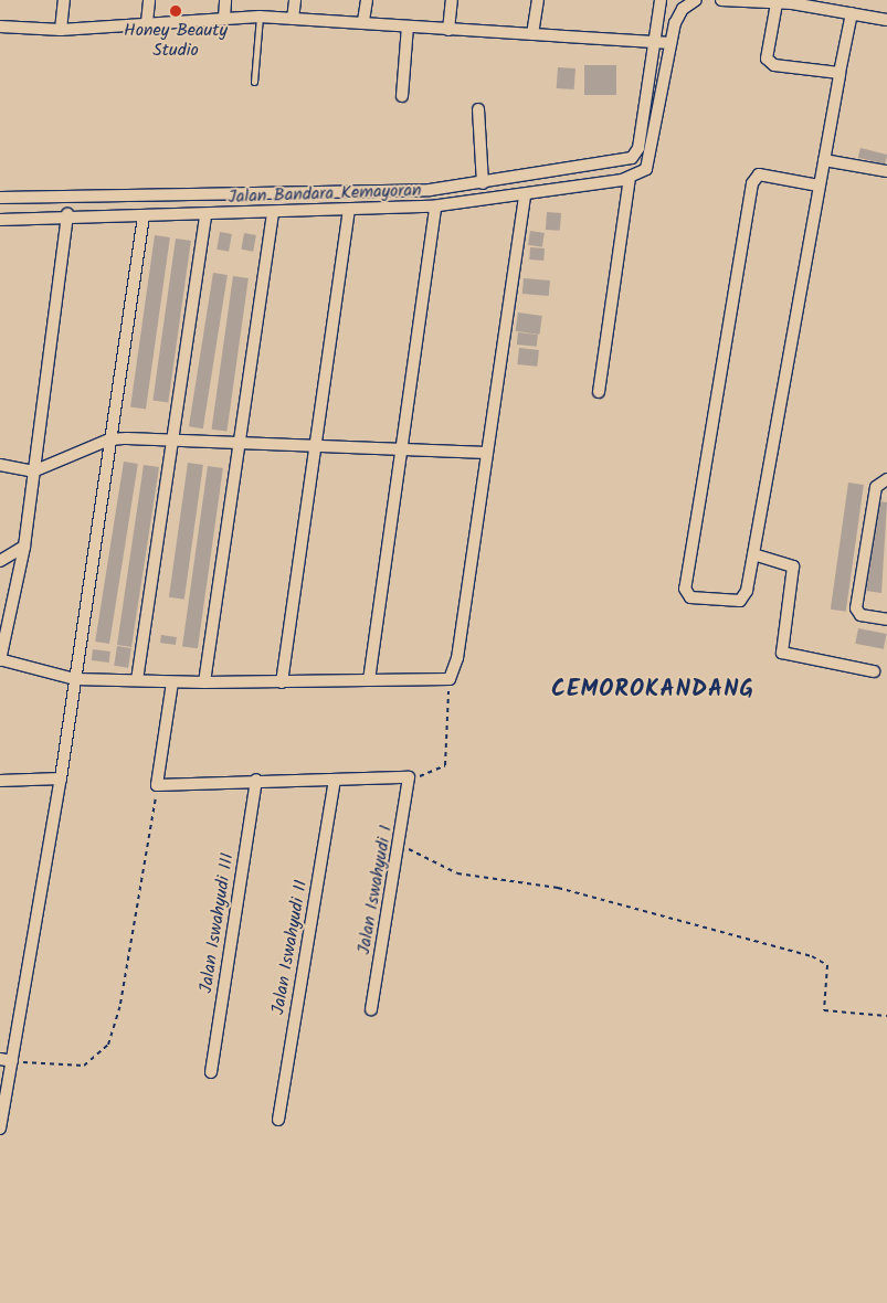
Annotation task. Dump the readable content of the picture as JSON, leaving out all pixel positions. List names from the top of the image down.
{
  "streets": {
    "street": [
      "Jalan Bandara Kemayoran",
      "Jalan Iswahyudi I",
      "Jalan Iswahyudi III",
      "Jalan Iswahyudi II"
    ]
  },
  "districts": ["CEMOROKANDANG"],
  "places": ["Honey Beauty Studio"]
}
